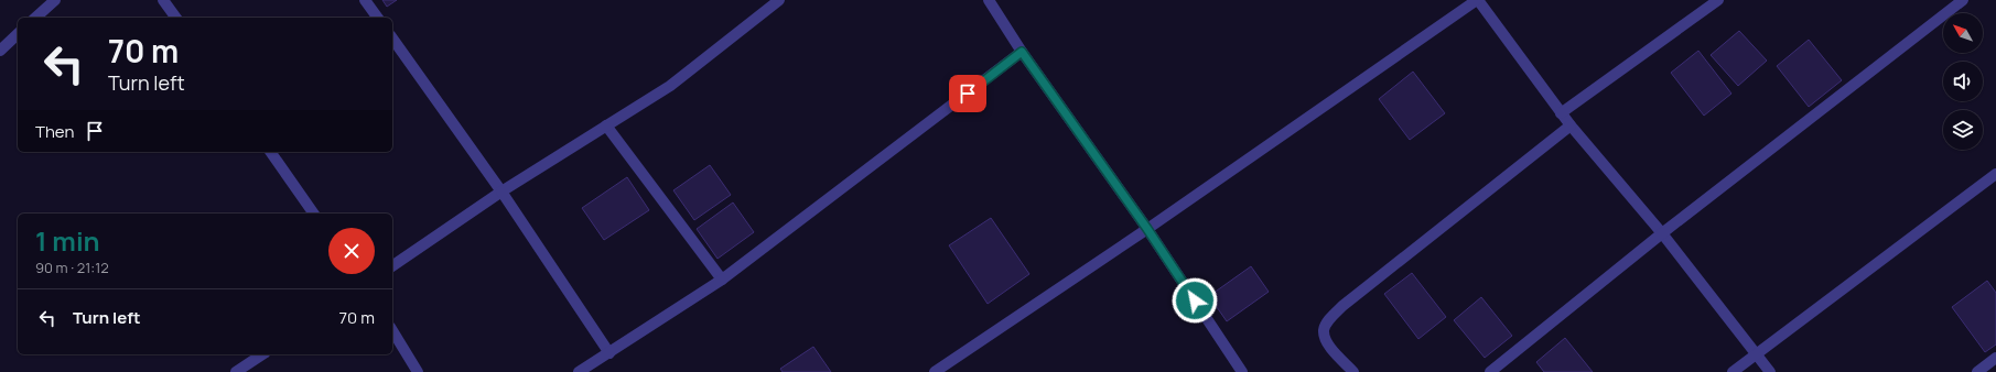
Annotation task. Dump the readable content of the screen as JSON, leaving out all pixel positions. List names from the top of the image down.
{
  "north": "top left",
  "page": {
    "turn": ["70 m", "Turn left"],
    "then": "Then",
    "heading": ["1 min", "90 m · 21:12"],
    "list": [
      {
        "name": "Turn left",
        "value": "70 m"
      }
    ]
  }
}
